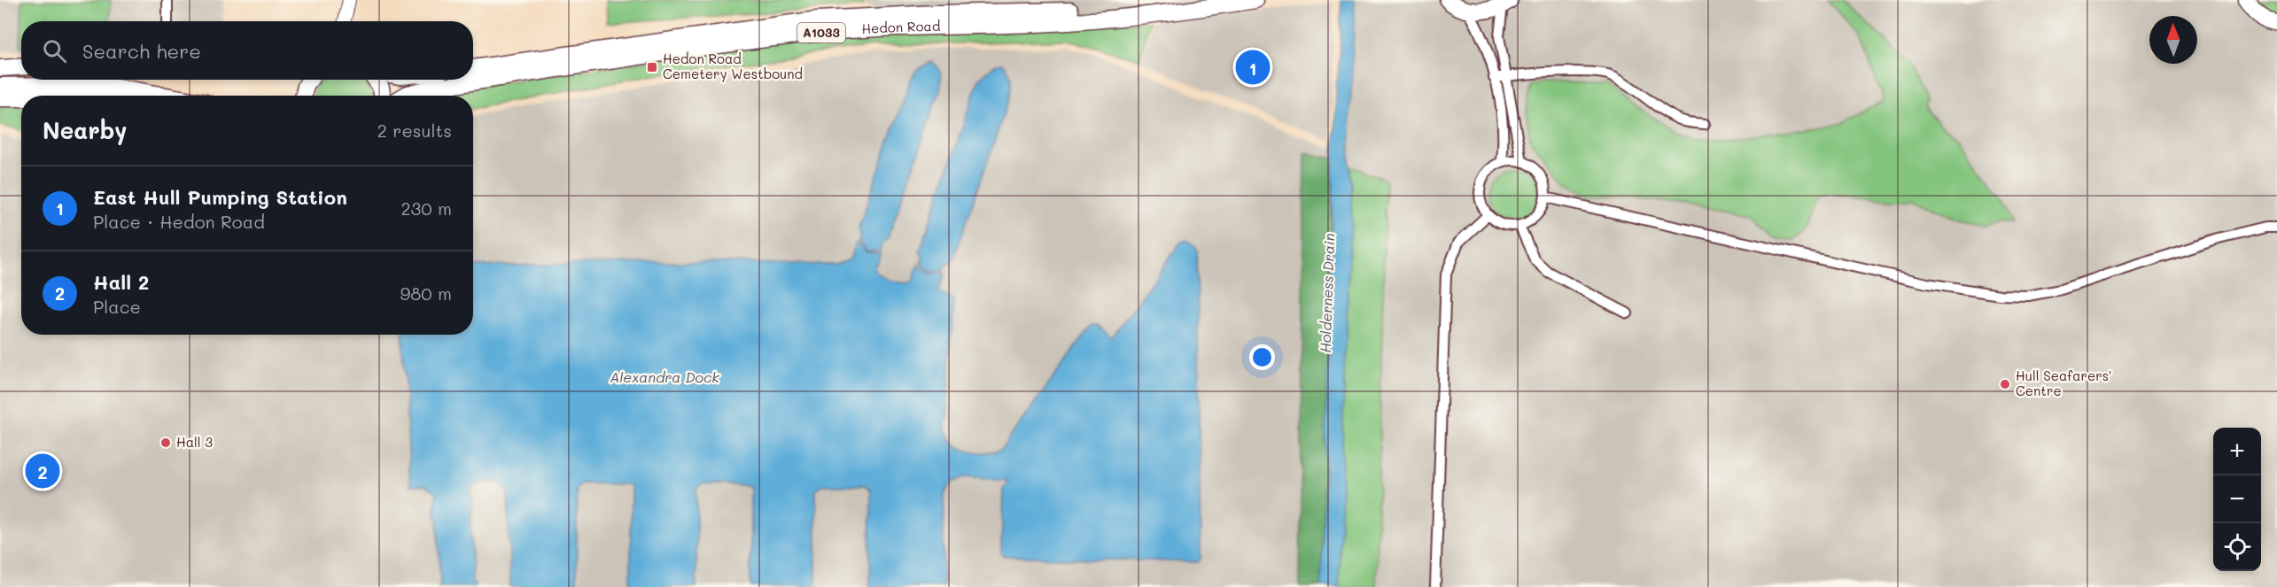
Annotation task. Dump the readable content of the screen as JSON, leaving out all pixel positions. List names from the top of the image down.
{
  "streets": {
    "highway": ["Hedon Road", "A1033"]
  },
  "water": ["Holderness Drain", "Alexandra Dock"],
  "places": {
    "transit": ["Hedon Road Cemetery Westbound"],
    "other": ["Hull Seafarers' Centre", "Hall 3"]
  },
  "north": "top",
  "page": {
    "search": "Search here",
    "pins": ["1", "2"],
    "heading": ["Nearby", "2 results"],
    "list": [
      {
        "mark": "1",
        "name": "East Hull Pumping Station",
        "note": "Place · Hedon Road",
        "value": "230 m"
      },
      {
        "mark": "2",
        "name": "Hall 2",
        "note": "Place",
        "value": "980 m"
      }
    ],
    "map_buttons": ["+", "−"]
  }
}
